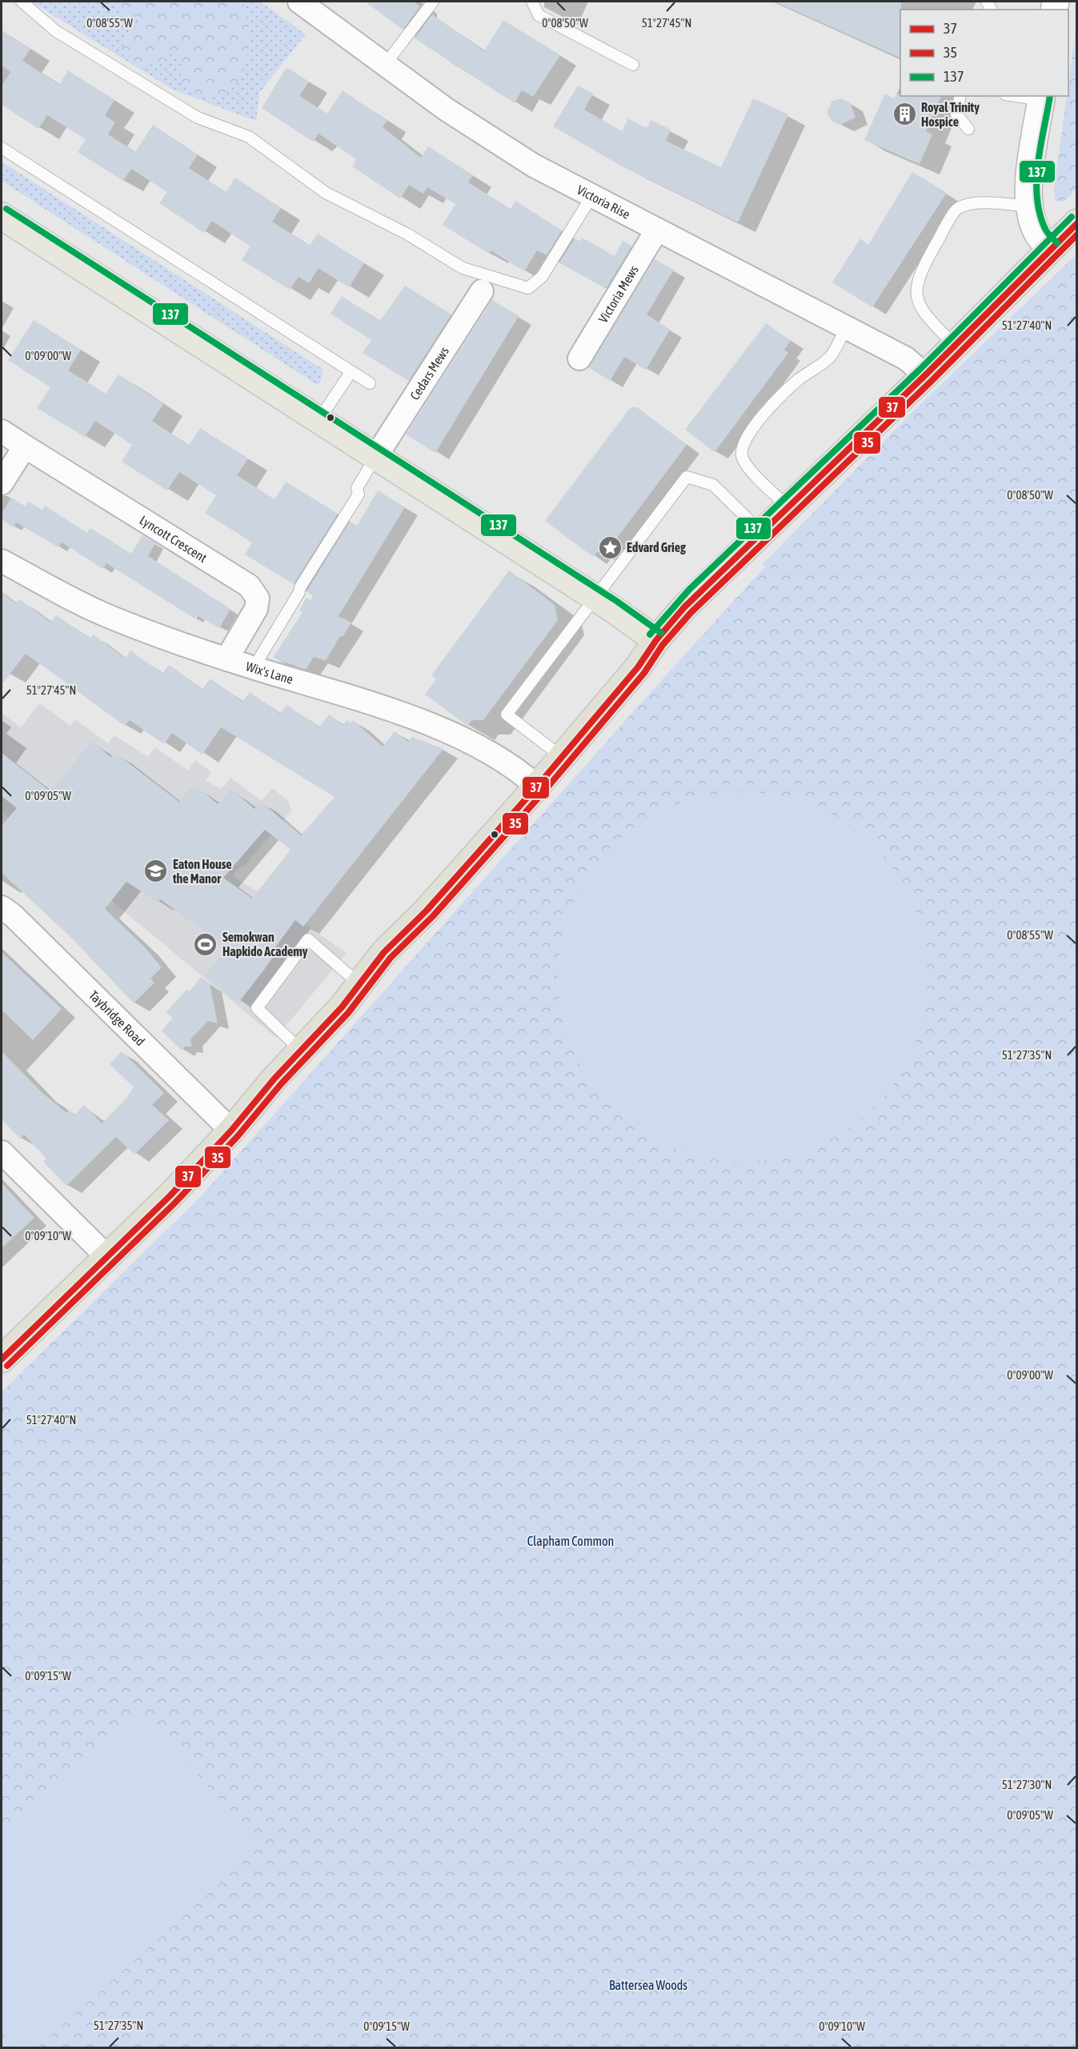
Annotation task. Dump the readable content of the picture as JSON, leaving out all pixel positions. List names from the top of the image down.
{
  "streets": {
    "street": [
      "Victoria Rise",
      "Victoria Mews",
      "Cedars Mews",
      "Lyncott Crescent",
      "Wix's Lane",
      "Taybridge Road"
    ]
  },
  "crossings": [
    ["Victoria Rise", "Victoria Mews"],
    ["Lyncott Crescent", "Wix's Lane"]
  ],
  "parks": ["Clapham Common", "Battersea Woods"],
  "places": {
    "building": ["Royal Trinity Hospice"],
    "place": ["Edvard Grieg"],
    "school or university": ["Eaton House the Manor"],
    "sports": ["Semokwan Hapkido Academy"]
  },
  "lines": ["transit line 137", "transit line 37", "transit line 35"],
  "legend": ["37", "35", "137"],
  "coordinates": [
    "0°08'55\"W",
    "0°08'50\"W",
    "51°27'45\"N",
    "51°27'40\"N",
    "0°09'00\"W",
    "0°09'05\"W",
    "51°27'35\"N",
    "0°09'10\"W",
    "0°09'15\"W",
    "51°27'30\"N"
  ]
}
